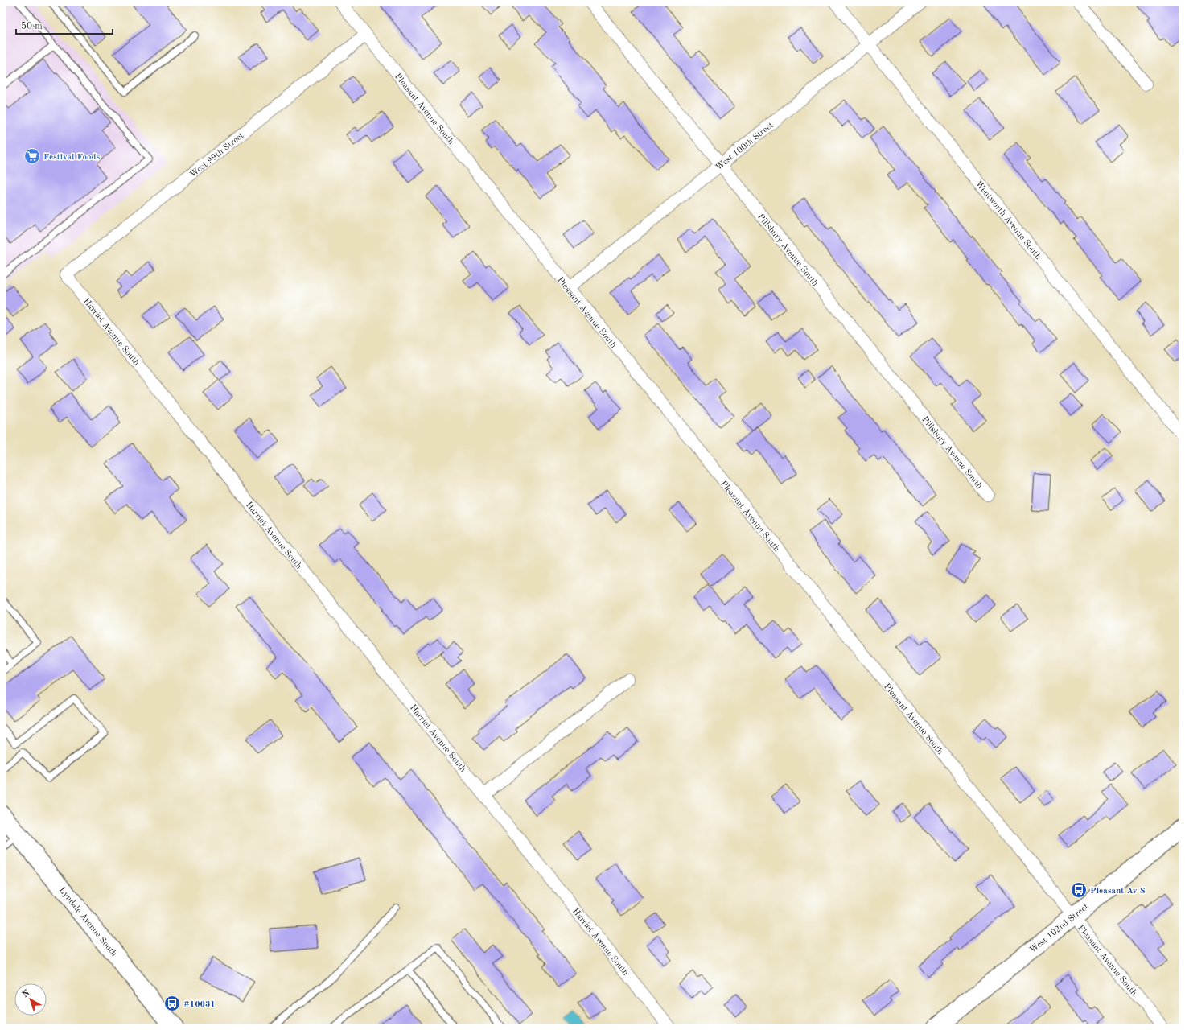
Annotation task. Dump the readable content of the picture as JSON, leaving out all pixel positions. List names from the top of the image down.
{
  "streets": {
    "street": [
      "Pleasant Avenue South",
      "West 100th Street",
      "West 99th Street",
      "Wentworth Avenue South",
      "Pillsbury Avenue South",
      "Harriet Avenue South",
      "Lyndale Avenue South",
      "West 102nd Street"
    ]
  },
  "crossings": [
    ["Pleasant Avenue South", "West 100th Street"],
    ["Pleasant Avenue South", "West 99th Street"],
    ["Pleasant Avenue South", "West 102nd Street"],
    ["West 100th Street", "Wentworth Avenue South"],
    ["West 100th Street", "Pillsbury Avenue South"],
    ["West 99th Street", "Harriet Avenue South"]
  ],
  "places": {
    "supermarket": ["Festival Foods"],
    "bus stop": ["Pleasant Av S", "#10031"]
  },
  "scale_bar": "50 m",
  "north": "top left"
}
